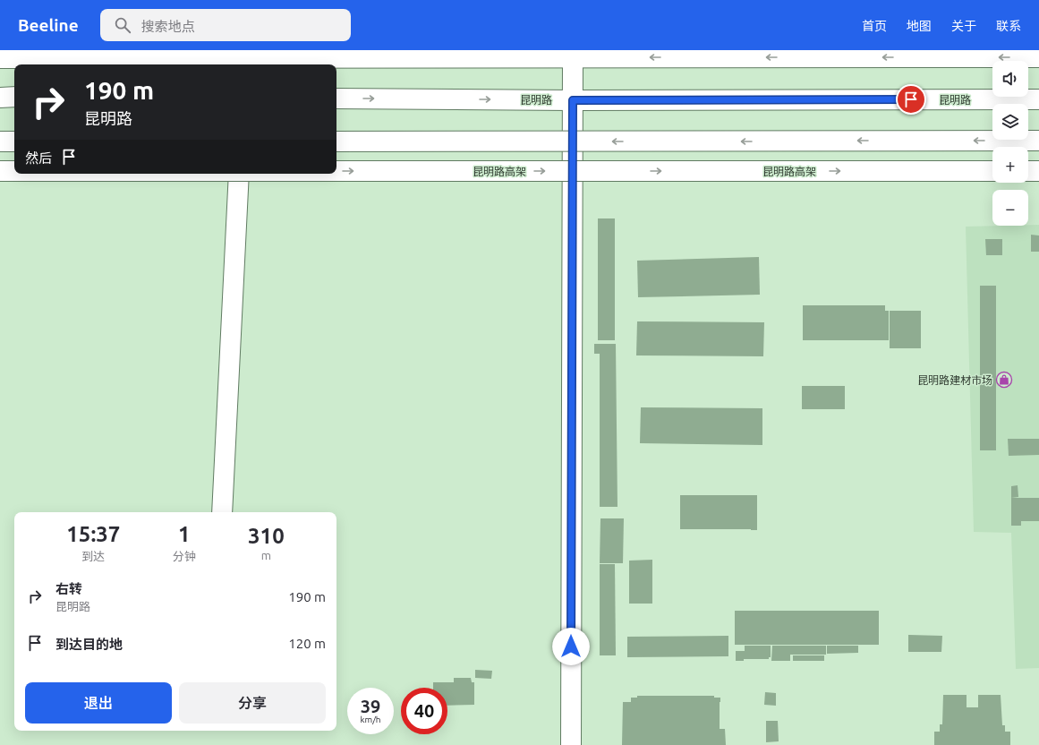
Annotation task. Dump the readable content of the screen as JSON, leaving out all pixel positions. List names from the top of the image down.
{
  "streets": {
    "main road": ["昆明路", "昆明路高架"]
  },
  "places": {
    "shop": ["昆明路建材市场"]
  },
  "page": {
    "header": "Beeline",
    "search": "搜索地点",
    "nav": [
      "首页",
      "地图",
      "关于",
      "联系"
    ],
    "map_buttons": ["+", "−"],
    "turn": ["190 m", "昆明路"],
    "then": "然后",
    "eta": [
      "15:37",
      "到达",
      "1",
      "分钟",
      "310",
      "m"
    ],
    "list": [
      {
        "name": "右转",
        "note": "昆明路",
        "value": "190 m"
      },
      {
        "name": "到达目的地",
        "value": "120 m"
      }
    ],
    "buttons": ["退出", "分享"],
    "speed": "39 km/h",
    "limit": "40"
  }
}
